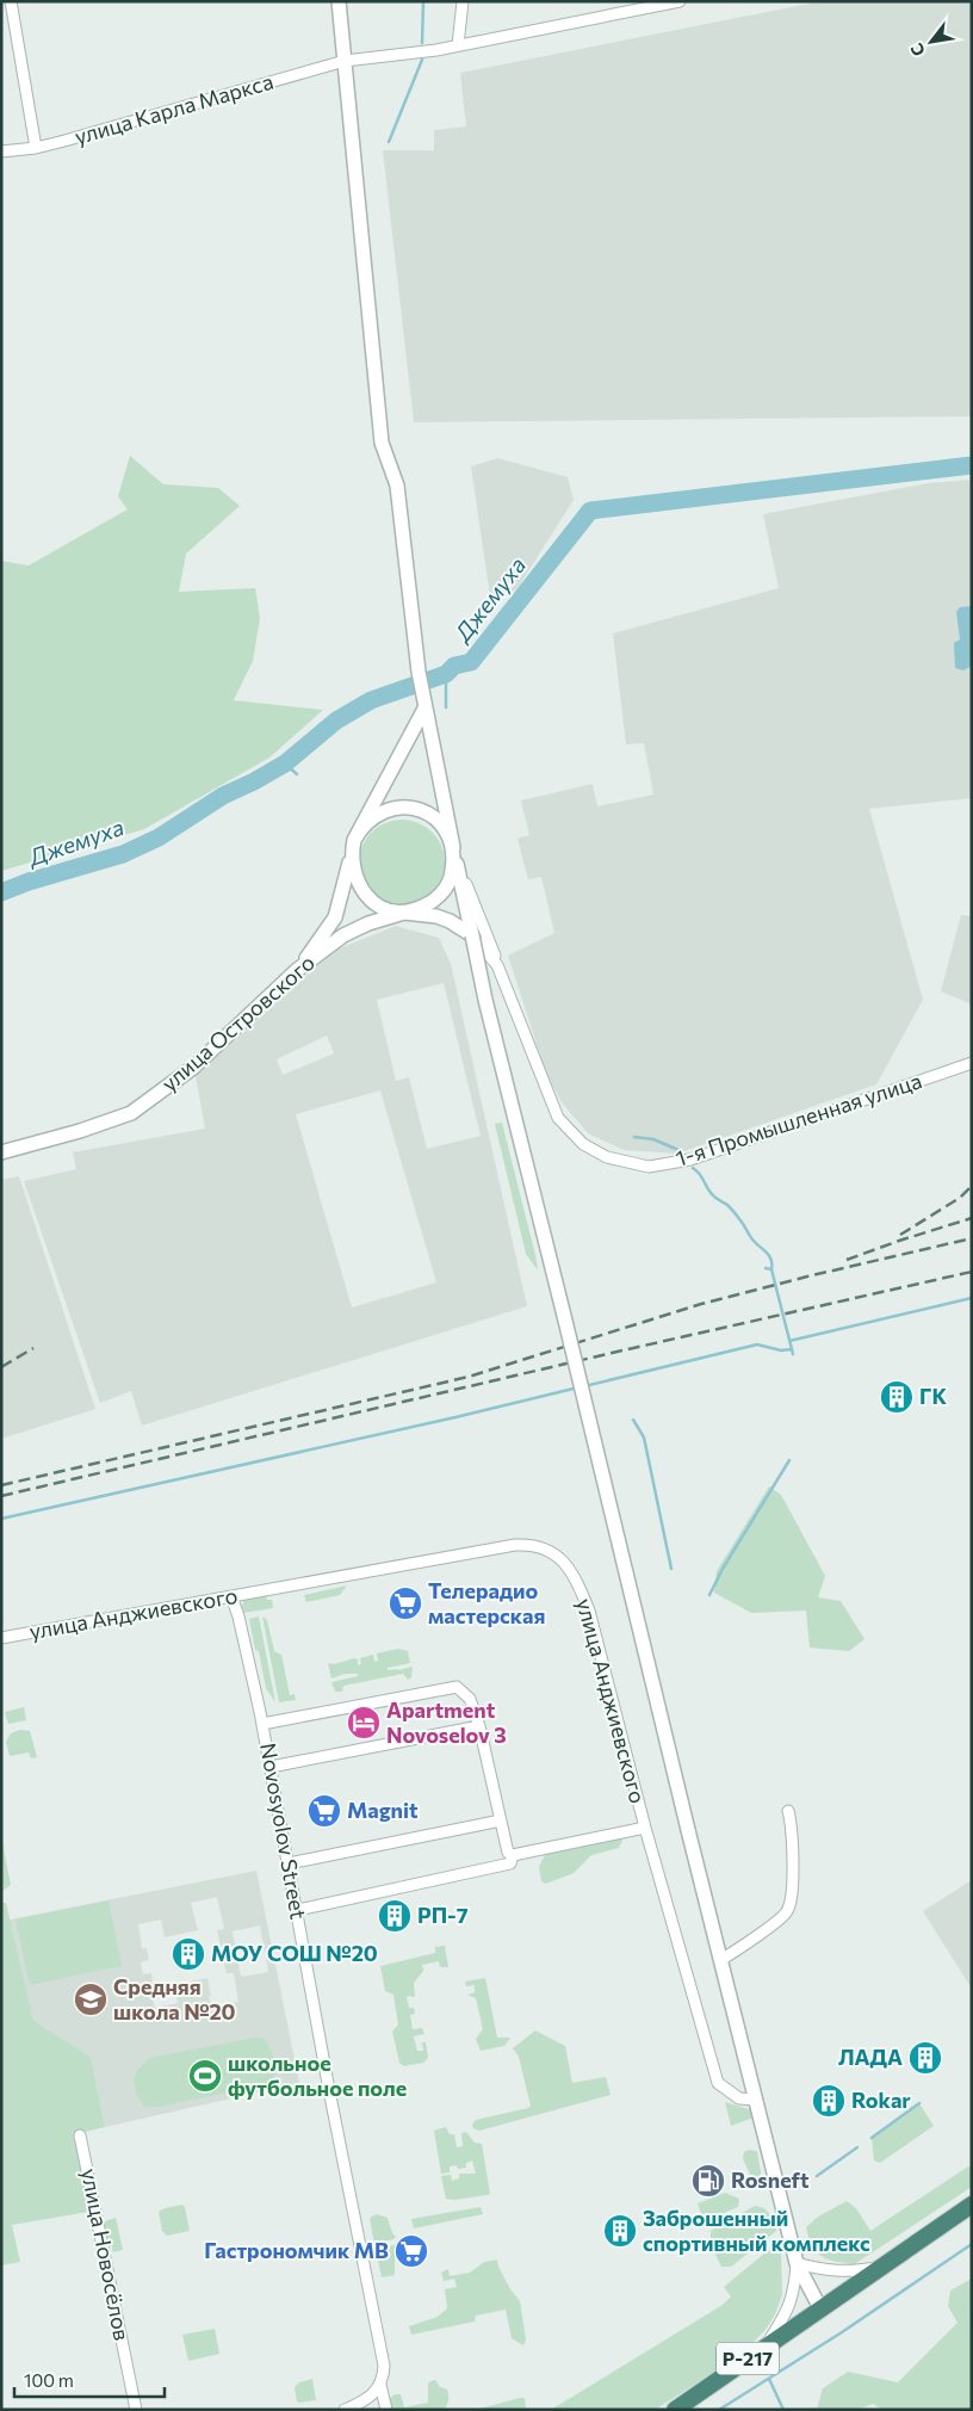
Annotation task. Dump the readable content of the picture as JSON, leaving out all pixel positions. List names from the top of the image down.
{
  "streets": {
    "highway": ["Р-217"],
    "street": [
      "улица Карла Маркса",
      "улица Островского",
      "1-я Промышленная улица",
      "улица Анджиевского",
      "Novosyolov Street",
      "улица Новосёлов"
    ]
  },
  "crossings": [
    ["улица Островского", "1-я Промышленная улица"],
    ["улица Анджиевского", "Novosyolov Street"]
  ],
  "water": ["Джемуха"],
  "places": {
    "building": [
      "ГК",
      "РП-7",
      "МОУ СОШ №20",
      "ЛАДА",
      "Rokar",
      "Заброшенный спортивный комплекс"
    ],
    "supermarket": ["Телерадио мастерская", "Magnit", "Гастрономчик МВ"],
    "hotel": ["Apartment Novoselov 3"],
    "school or university": ["Средняя школа №20"],
    "sports": ["школьное футбольное поле"],
    "fuel station": ["Rosneft"]
  },
  "scale_bar": "100 m",
  "north": "bottom left"
}
